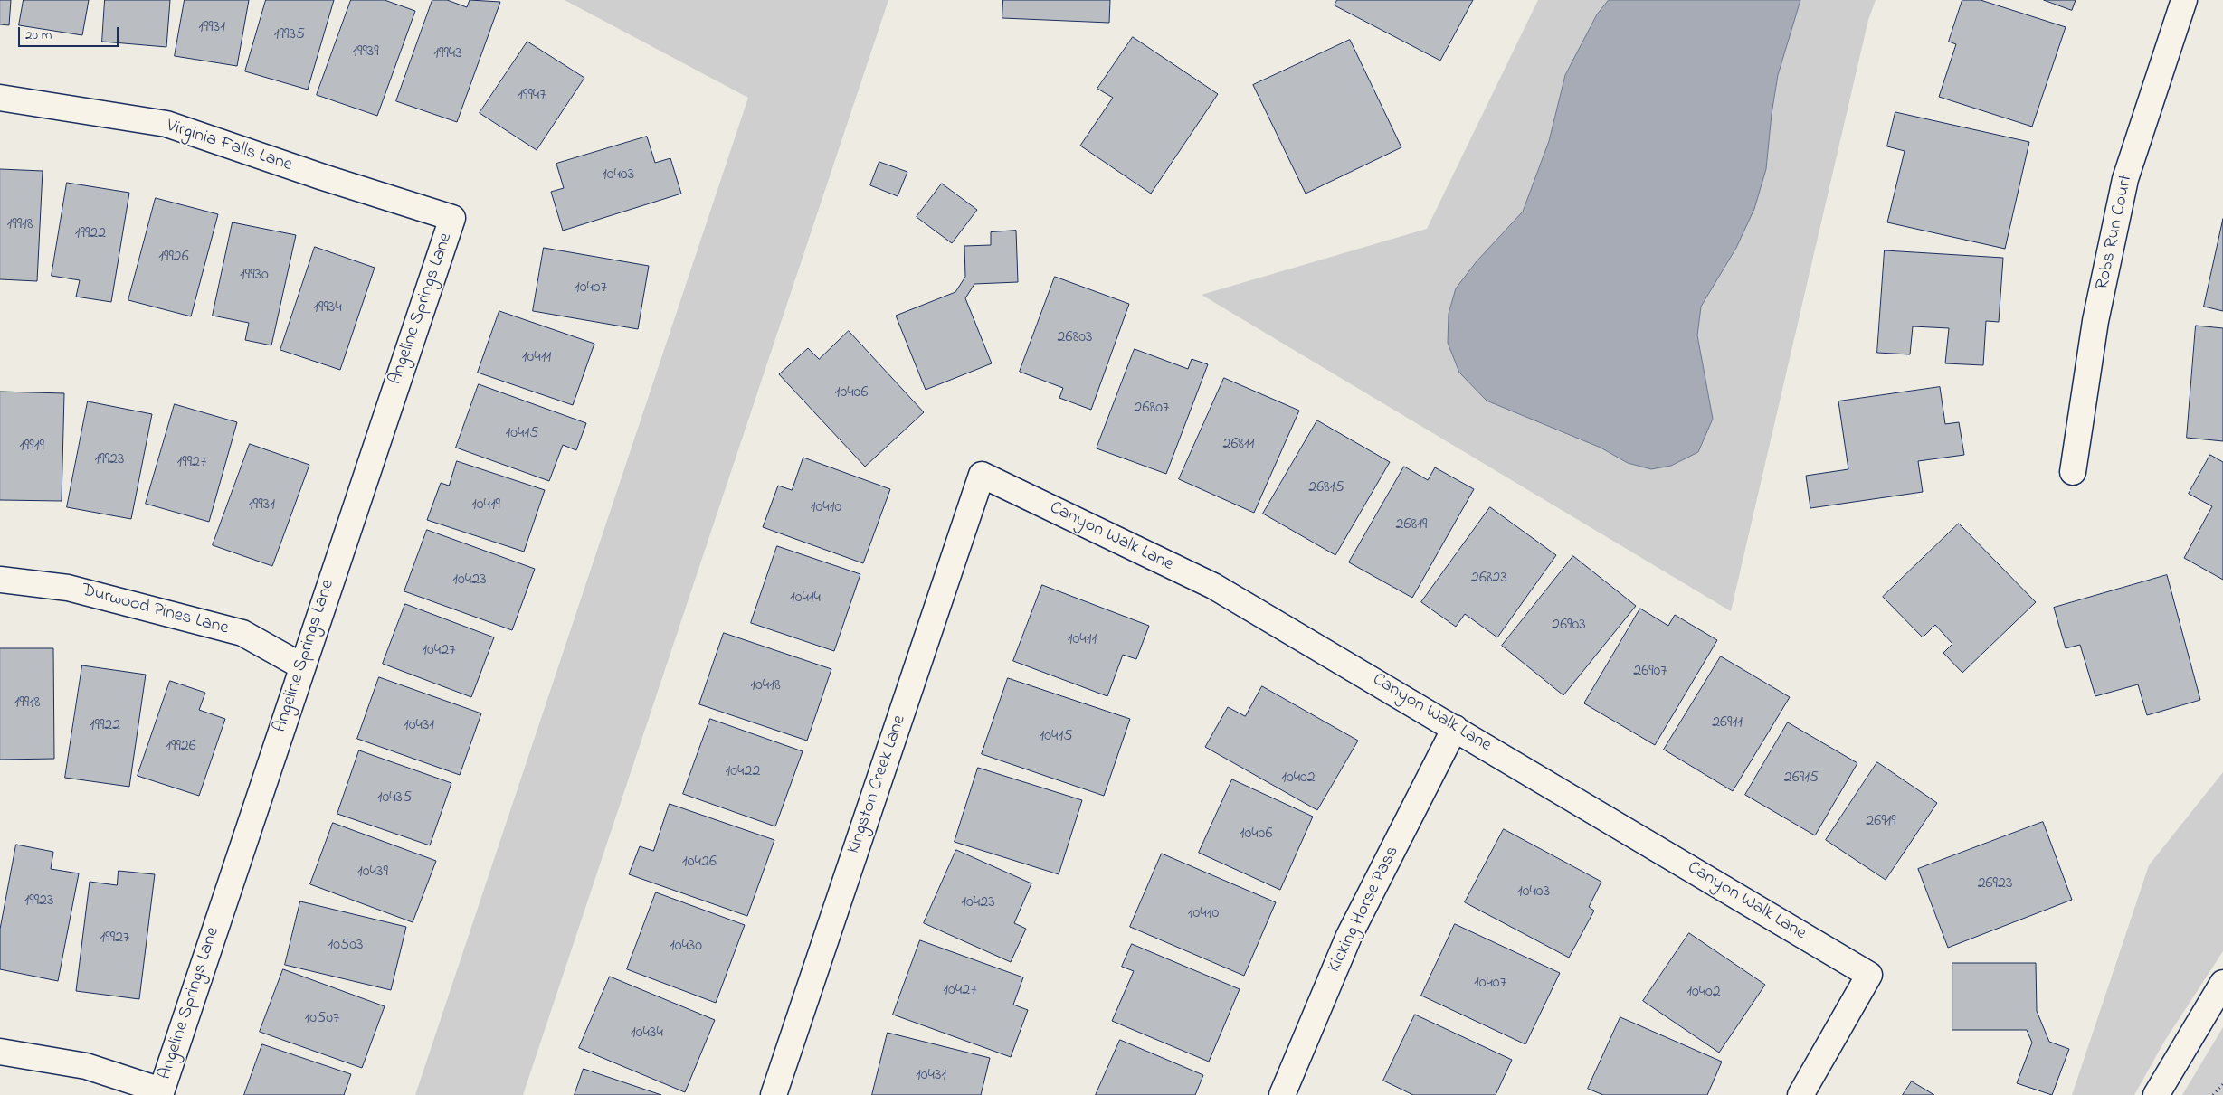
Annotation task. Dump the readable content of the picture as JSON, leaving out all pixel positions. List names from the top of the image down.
{
  "streets": {
    "street": [
      "Virginia Falls Lane",
      "Robs Run Court",
      "Angeline Springs Lane",
      "Canyon Walk Lane",
      "Durwood Pines Lane",
      "Kingston Creek Lane",
      "Kicking Horse Pass"
    ]
  },
  "crossings": [
    ["Virginia Falls Lane", "Angeline Springs Lane"],
    ["Angeline Springs Lane", "Durwood Pines Lane"],
    ["Canyon Walk Lane", "Kingston Creek Lane"],
    ["Canyon Walk Lane", "Kicking Horse Pass"]
  ],
  "house_numbers": [
    "19931",
    "19935",
    "19939",
    "19943",
    "19947",
    "10403",
    "19918",
    "19922",
    "19926",
    "19930",
    "10407",
    "19934",
    "26803",
    "10411",
    "10406",
    "26807",
    "10415",
    "26811",
    "19919",
    "19923",
    "19927",
    "26815",
    "19931",
    "10419",
    "10410",
    "26819",
    "26823",
    "10423",
    "10414",
    "26903",
    "10411",
    "10427",
    "26907",
    "10418",
    "19918",
    "26911",
    "19922",
    "10431",
    "10415",
    "19926",
    "10422",
    "10402",
    "26915",
    "10435",
    "26919",
    "10406",
    "10426",
    "10439",
    "26923",
    "10403",
    "19923",
    "10423",
    "10410",
    "19927",
    "10503",
    "10430",
    "10407",
    "10427",
    "10402",
    "10507",
    "10434",
    "10431"
  ],
  "scale_bar": "20 m"
}
